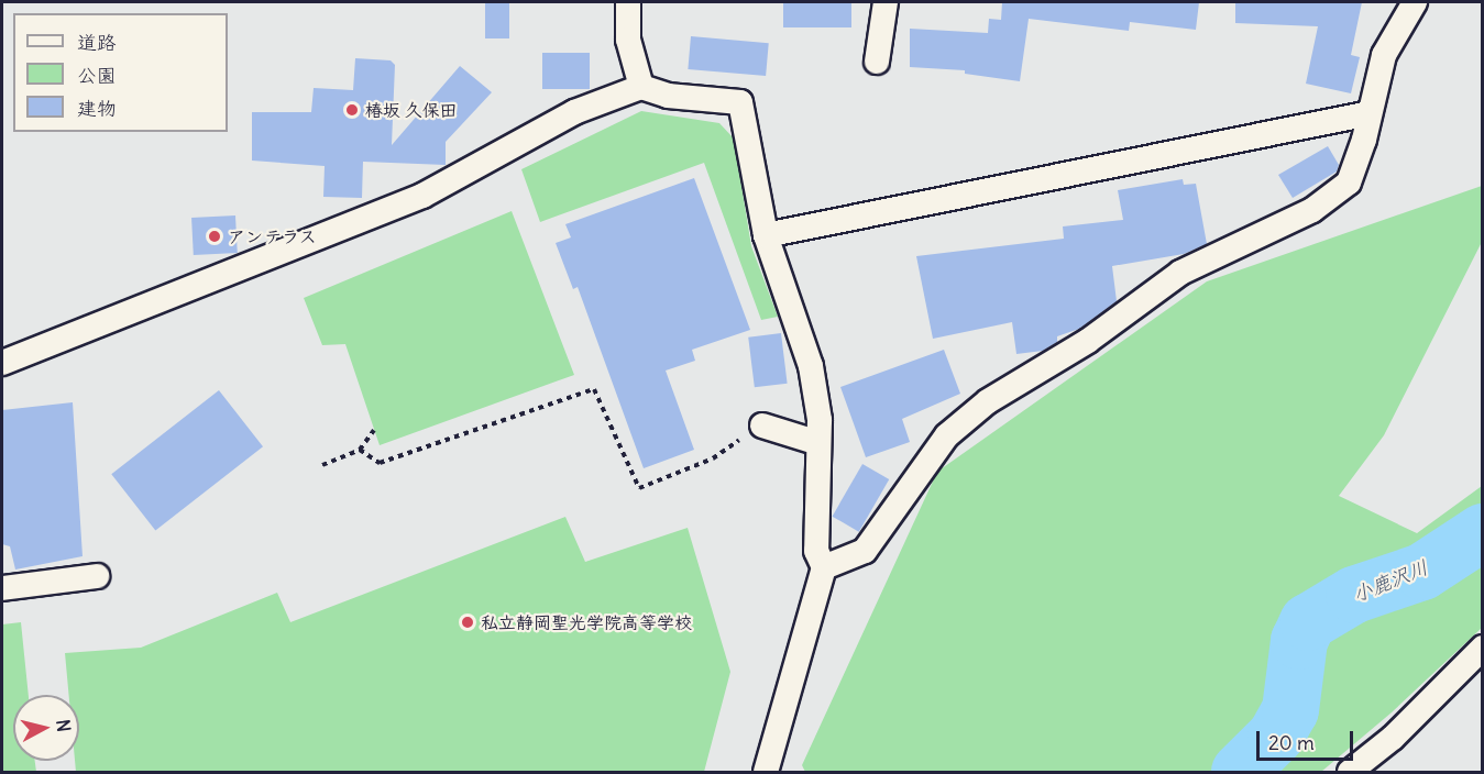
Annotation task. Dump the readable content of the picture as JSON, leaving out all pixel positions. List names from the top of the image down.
{
  "water": ["小鹿沢川"],
  "places": ["椿坂 久保田", "アンテラス", "私立静岡聖光学院高等学校"],
  "legend": ["道路", "公園", "建物"],
  "scale_bar": "20 m",
  "north": "right"
}
